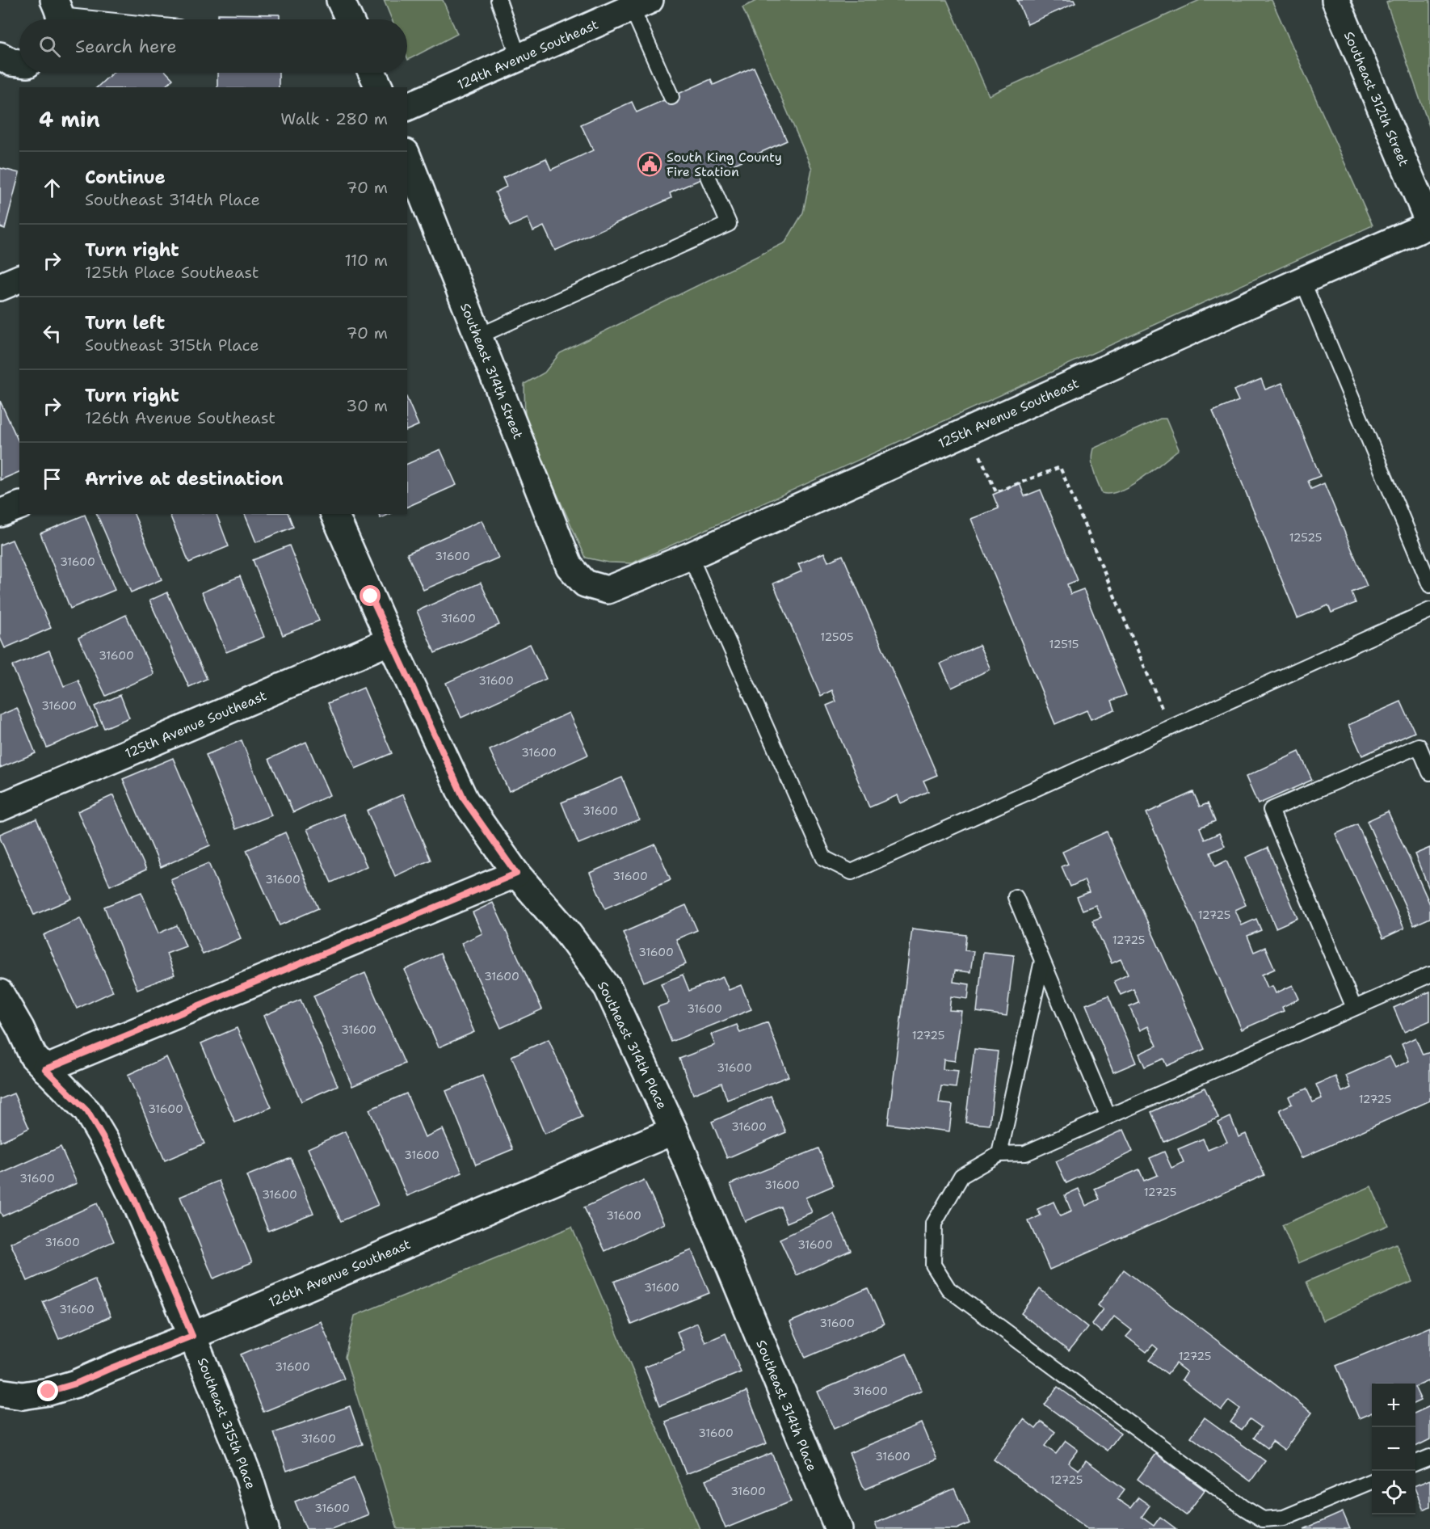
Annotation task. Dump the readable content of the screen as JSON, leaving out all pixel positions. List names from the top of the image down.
{
  "streets": {
    "street": [
      "124th Avenue Southeast",
      "Southeast 312th Street",
      "Southeast 314th Street",
      "125th Avenue Southeast",
      "Southeast 314th Place",
      "126th Avenue Southeast",
      "Southeast 315th Place"
    ]
  },
  "crossings": [
    ["Southeast 312th Street", "125th Avenue Southeast"],
    ["Southeast 314th Street", "125th Avenue Southeast"],
    ["125th Avenue Southeast", "Southeast 314th Place"],
    ["Southeast 314th Place", "126th Avenue Southeast"],
    ["126th Avenue Southeast", "Southeast 315th Place"]
  ],
  "places": {
    "public building": ["South King County Fire Station"]
  },
  "house_numbers": [
    "12525",
    "31600",
    "31600",
    "31600",
    "12505",
    "12515",
    "31600",
    "31600",
    "31600",
    "31600",
    "31600",
    "31600",
    "31600",
    "12725",
    "12725",
    "31600",
    "31600",
    "31600",
    "31600",
    "12725",
    "31600",
    "12725",
    "31600",
    "31600",
    "31600",
    "31600",
    "31600",
    "12725",
    "31600",
    "31600",
    "31600",
    "31600",
    "31600",
    "31600",
    "31600",
    "12725",
    "31600",
    "31600",
    "31600",
    "31600",
    "31600",
    "12725",
    "31600",
    "31600"
  ],
  "page": {
    "search": "Search here",
    "heading": ["4 min", "Walk · 280 m"],
    "list": [
      ["Continue", "Southeast 314th Place", "70 m"],
      ["Turn right", "125th Place Southeast", "110 m"],
      ["Turn left", "Southeast 315th Place", "70 m"],
      ["Turn right", "126th Avenue Southeast", "30 m"],
      "Arrive at destination"
    ],
    "map_buttons": ["+", "−"]
  }
}
